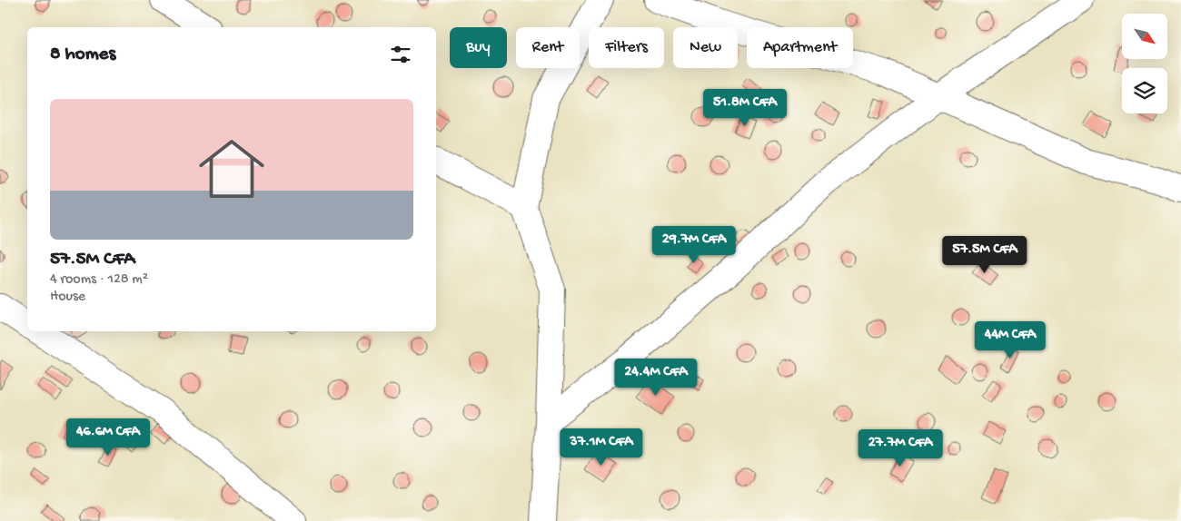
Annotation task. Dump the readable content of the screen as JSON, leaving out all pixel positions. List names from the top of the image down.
{
  "north": "bottom right",
  "page": {
    "chip": [
      "Buy",
      "Rent",
      "Filters",
      "New",
      "Apartment"
    ],
    "heading": "8 homes",
    "list": [
      {
        "name": "57.5M CFA",
        "note": "4 rooms · 128 m² · House"
      }
    ],
    "price": [
      "51.8M CFA",
      "29.7M CFA",
      "57.5M CFA",
      "44M CFA",
      "24.4M CFA",
      "46.6M CFA",
      "37.1M CFA",
      "27.7M CFA"
    ]
  }
}
